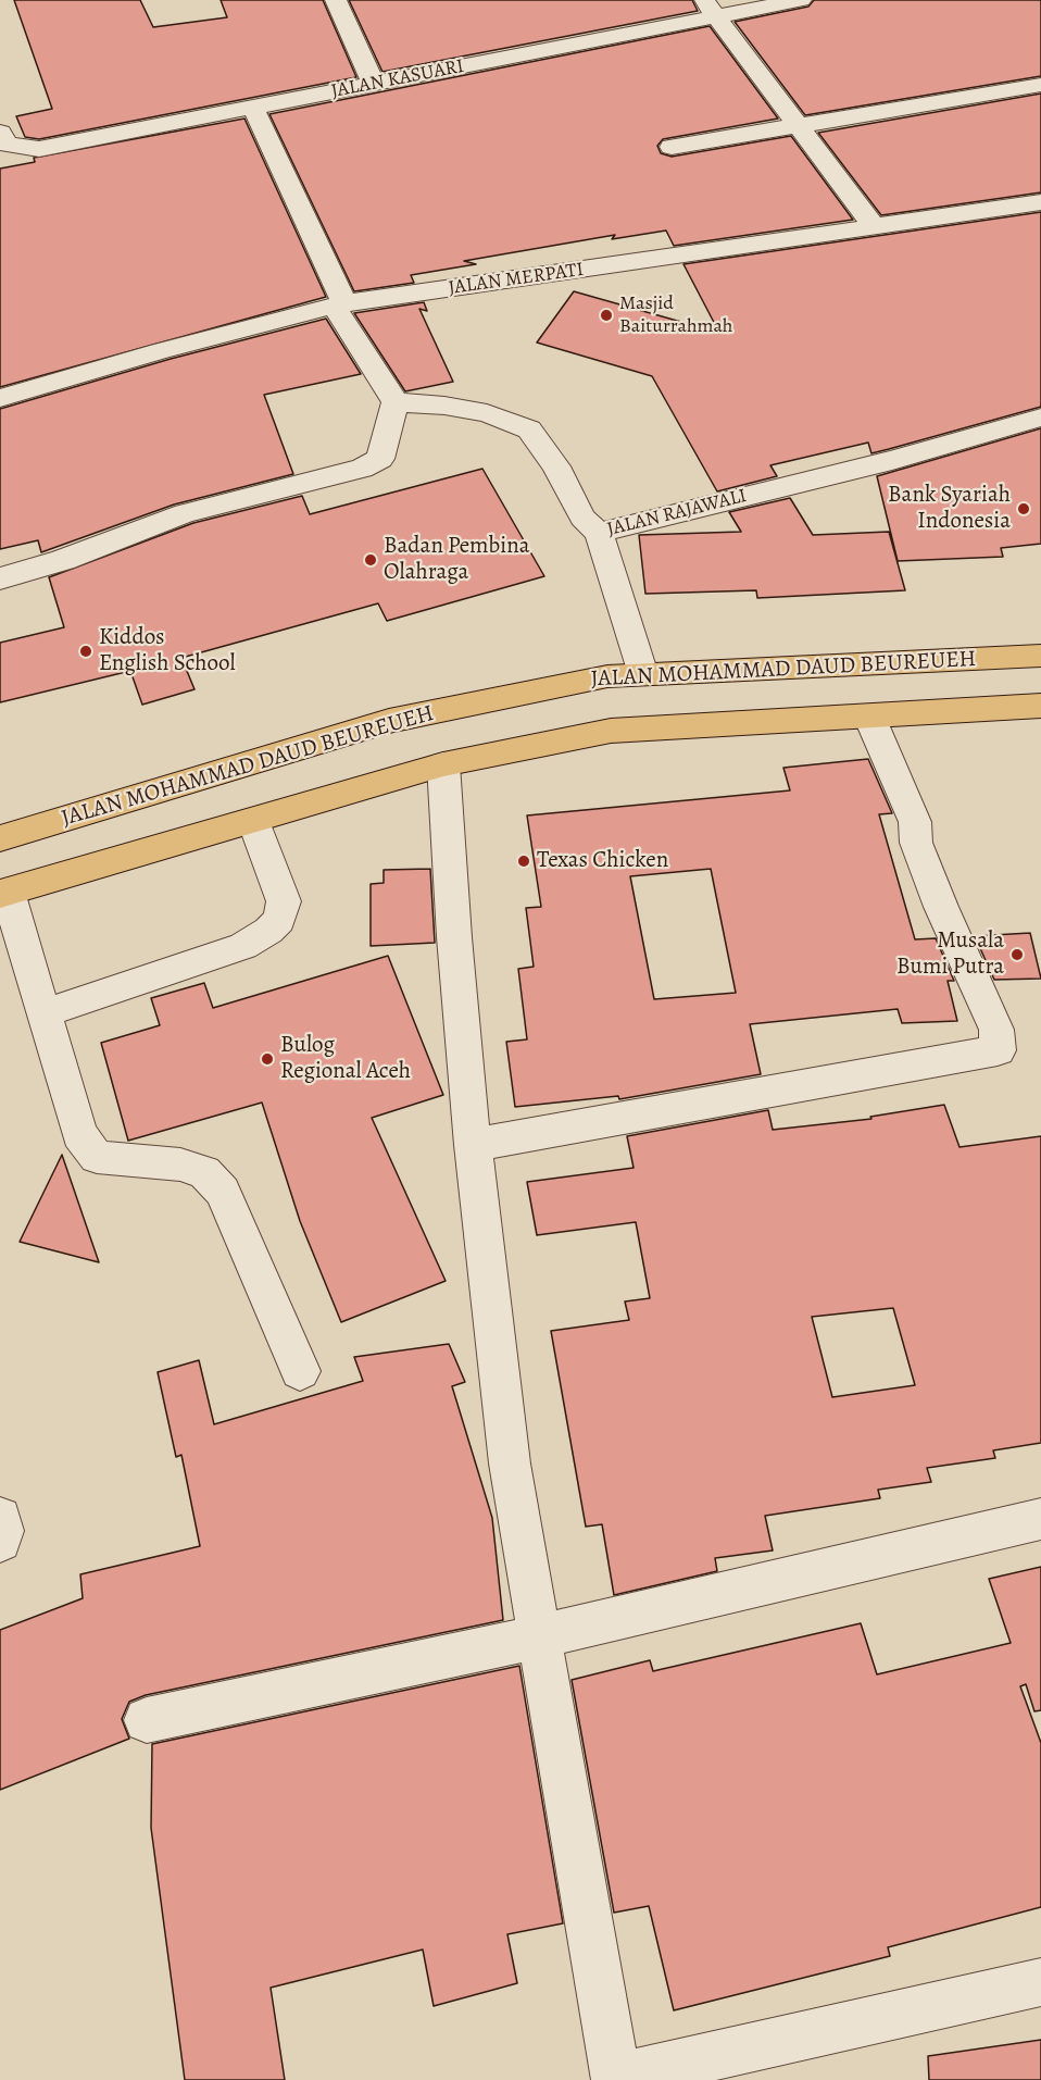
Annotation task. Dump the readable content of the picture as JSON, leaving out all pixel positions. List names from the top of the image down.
{
  "streets": {
    "highway": ["JALAN MOHAMMAD DAUD BEUREUEH"],
    "street": ["JALAN KASUARI", "JALAN MERPATI", "JALAN RAJAWALI"]
  },
  "places": [
    "Masjid Baiturrahmah",
    "Bank Syariah Indonesia",
    "Badan Pembina Olahraga",
    "Kiddos English School",
    "Texas Chicken",
    "Musala Bumi Putra",
    "Bulog Regional Aceh"
  ]
}
